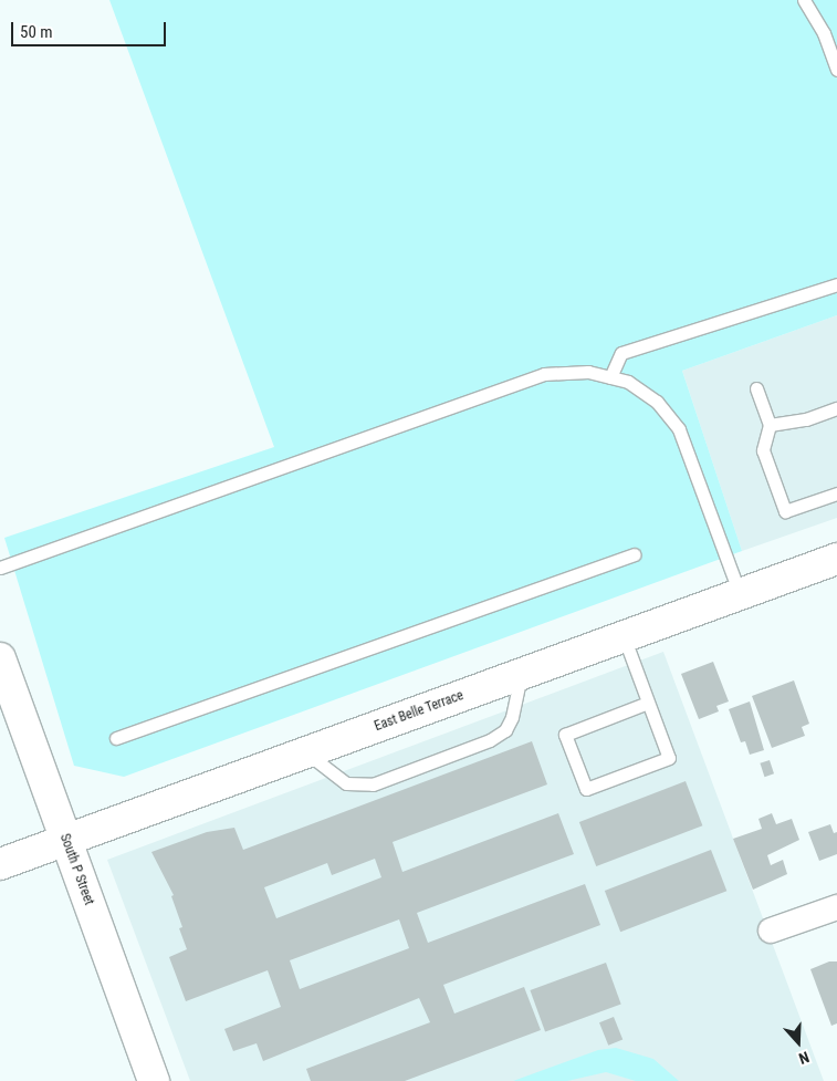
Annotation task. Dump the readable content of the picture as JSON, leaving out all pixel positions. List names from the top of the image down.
{
  "streets": {
    "street": ["East Belle Terrace", "South P Street"]
  },
  "crossings": [
    ["East Belle Terrace", "South P Street"]
  ],
  "scale_bar": "50 m",
  "north": "bottom"
}
